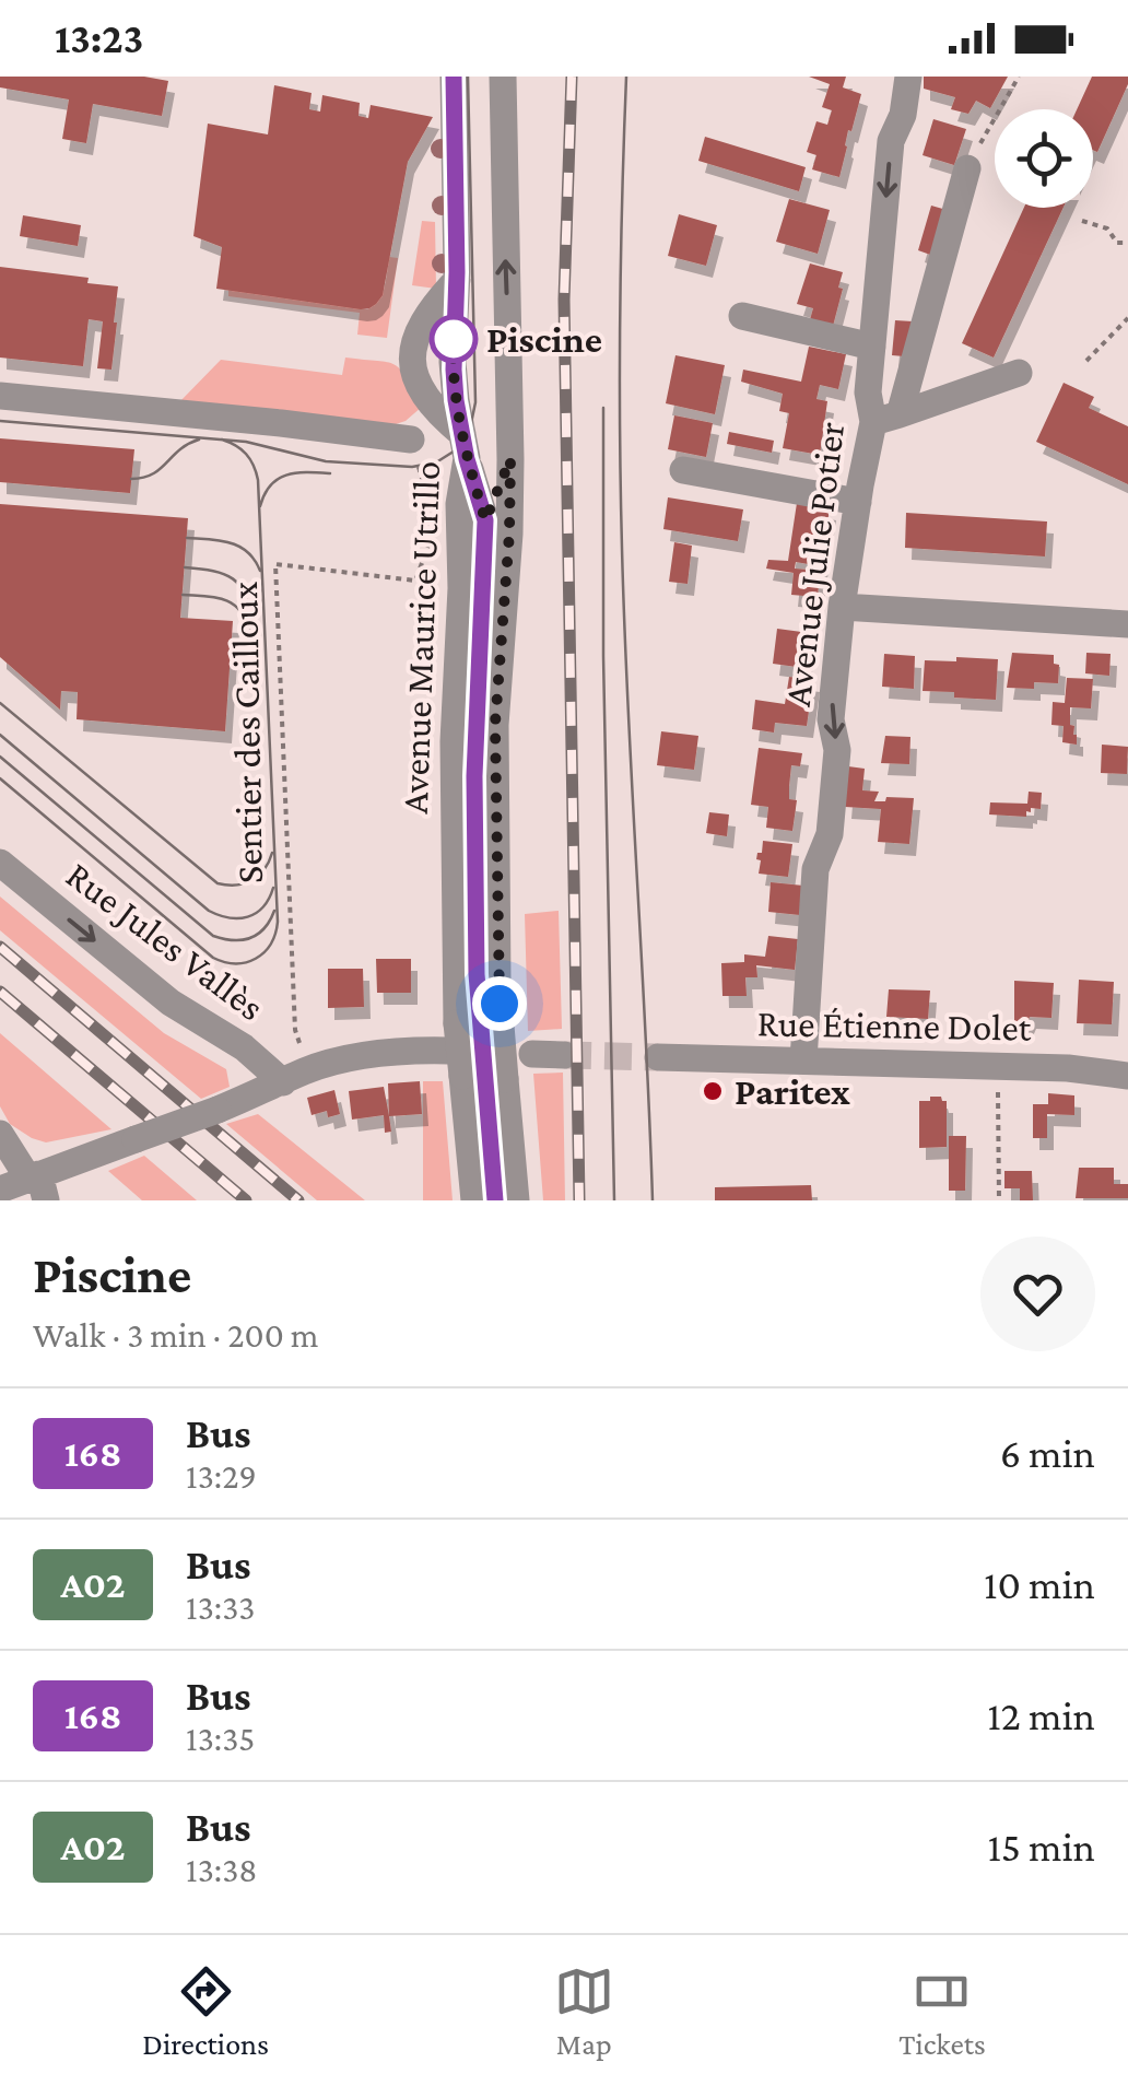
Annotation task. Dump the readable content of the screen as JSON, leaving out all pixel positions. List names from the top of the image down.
{
  "streets": {
    "street": [
      "Avenue Julie Potier",
      "Avenue Maurice Utrillo",
      "Rue Jules Vallès",
      "Rue Étienne Dolet"
    ],
    "path": ["Sentier des Cailloux"]
  },
  "crossings": [
    ["Avenue Julie Potier", "Rue Étienne Dolet"],
    ["Sentier des Cailloux", "Rue Jules Vallès"]
  ],
  "one_way": ["Avenue Julie Potier", "Rue Jules Vallès"],
  "places": ["Piscine", "Paritex"],
  "lines": ["bus line 168"],
  "page": {
    "status": "13:23",
    "heading": ["Piscine", "Walk · 3 min · 200 m"],
    "list": [
      {
        "mark": "168",
        "name": "Bus",
        "note": "13:29",
        "value": "6 min"
      },
      {
        "mark": "A02",
        "name": "Bus",
        "note": "13:33",
        "value": "10 min"
      },
      {
        "mark": "168",
        "name": "Bus",
        "note": "13:35",
        "value": "12 min"
      },
      {
        "mark": "A02",
        "name": "Bus",
        "note": "13:38",
        "value": "15 min"
      }
    ],
    "tabs": ["Directions", "Map", "Tickets"]
  }
}
